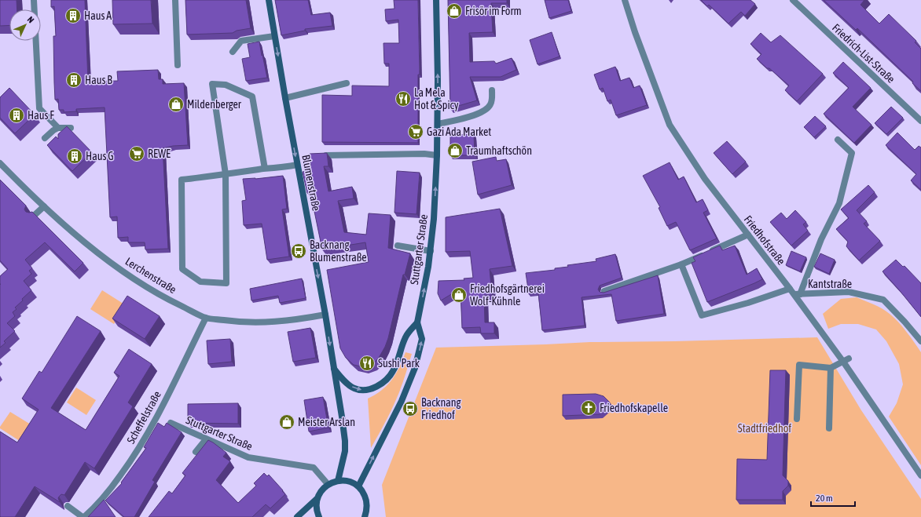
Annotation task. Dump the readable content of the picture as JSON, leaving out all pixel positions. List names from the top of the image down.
{
  "streets": {
    "street": [
      "Friedrich-List-Straße",
      "Blumenstraße",
      "Friedhofstraße",
      "Stuttgarter Straße",
      "Lerchenstraße",
      "Kantstraße",
      "Scheffelstraße"
    ]
  },
  "crossings": [
    ["Blumenstraße", "Lerchenstraße"],
    ["Friedhofstraße", "Kantstraße"],
    ["Lerchenstraße", "Scheffelstraße"]
  ],
  "one_way": ["Blumenstraße", "Stuttgarter Straße"],
  "parks": ["Stadtfriedhof"],
  "places": {
    "shop": [
      "Frisör im Form",
      "Mildenberger",
      "Traumhaftschön",
      "Friedhofsgärtnerei Wolf-Kühnle",
      "Meister Arslan"
    ],
    "building": [
      "Haus A",
      "Haus B",
      "Haus F",
      "Haus G"
    ],
    "restaurant": ["La Mela Hot & Spicy", "Sushi Park"],
    "supermarket": ["Gazi Ada Market", "REWE"],
    "bus stop": ["Backnang Blumenstraße", "Backnang Friedhof"],
    "church": ["Friedhofskapelle"]
  },
  "scale_bar": "20 m",
  "north": "top right"
}
